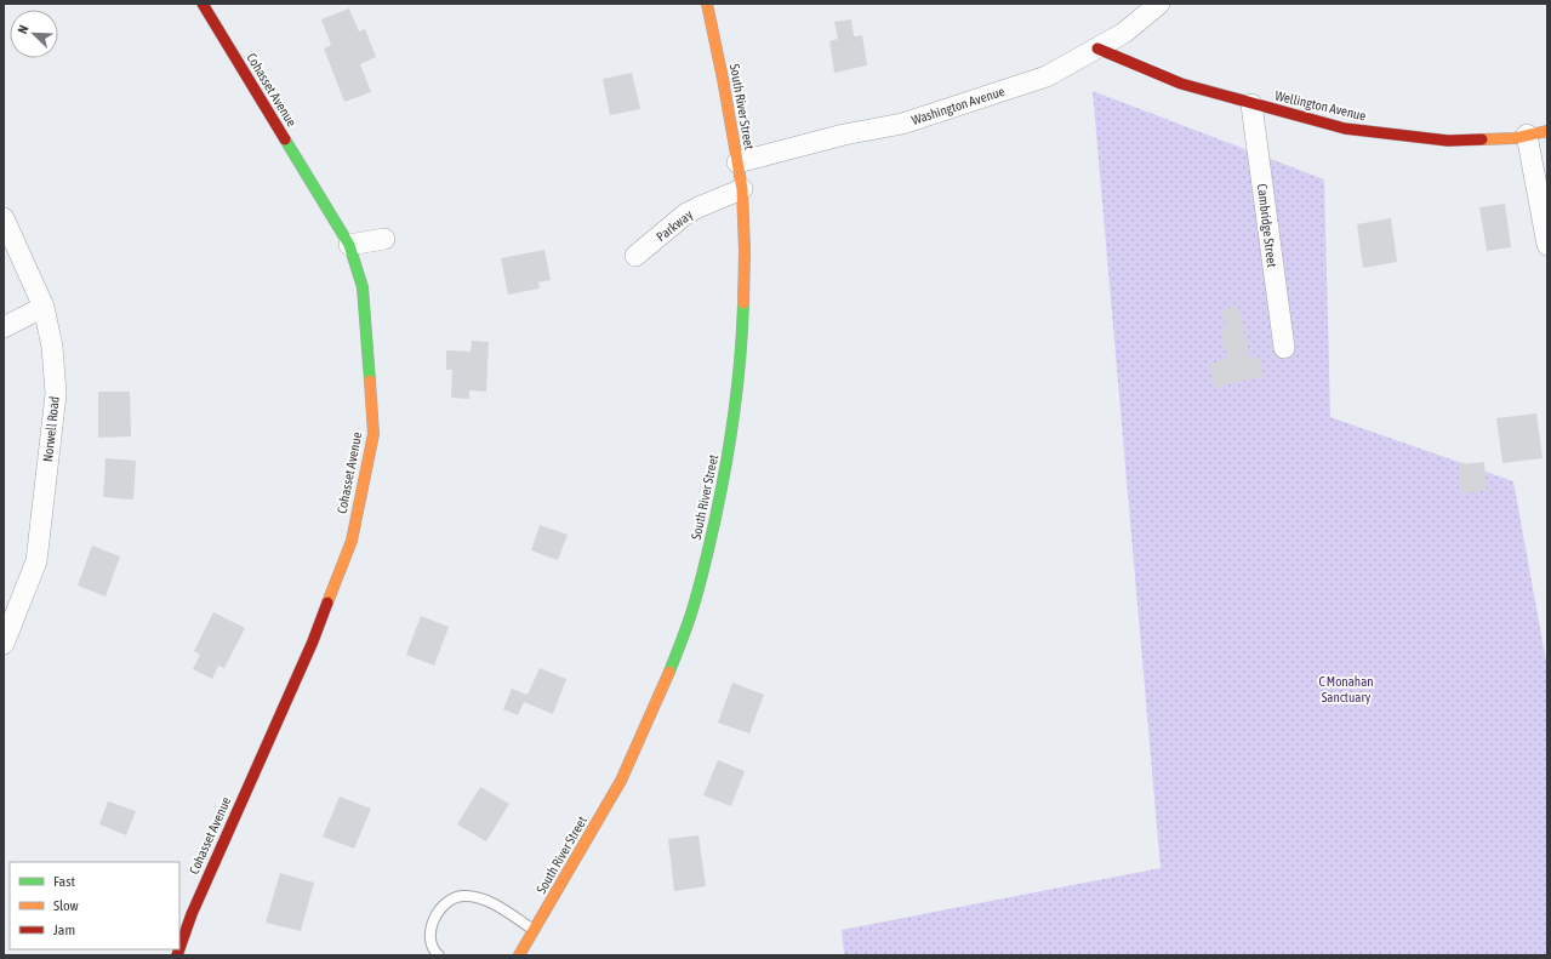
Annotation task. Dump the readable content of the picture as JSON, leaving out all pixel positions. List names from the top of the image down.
{
  "streets": {
    "street": [
      "Cohasset Avenue",
      "Washington Avenue",
      "Wellington Avenue",
      "South River Street",
      "Parkway",
      "Cambridge Street",
      "Norwell Road"
    ]
  },
  "crossings": [
    ["Washington Avenue", "Wellington Avenue"],
    ["Washington Avenue", "South River Street"],
    ["Wellington Avenue", "Cambridge Street"],
    ["South River Street", "Parkway"]
  ],
  "parks": ["C Monahan Sanctuary"],
  "legend": ["Fast", "Slow", "Jam"],
  "north": "top left"
}
